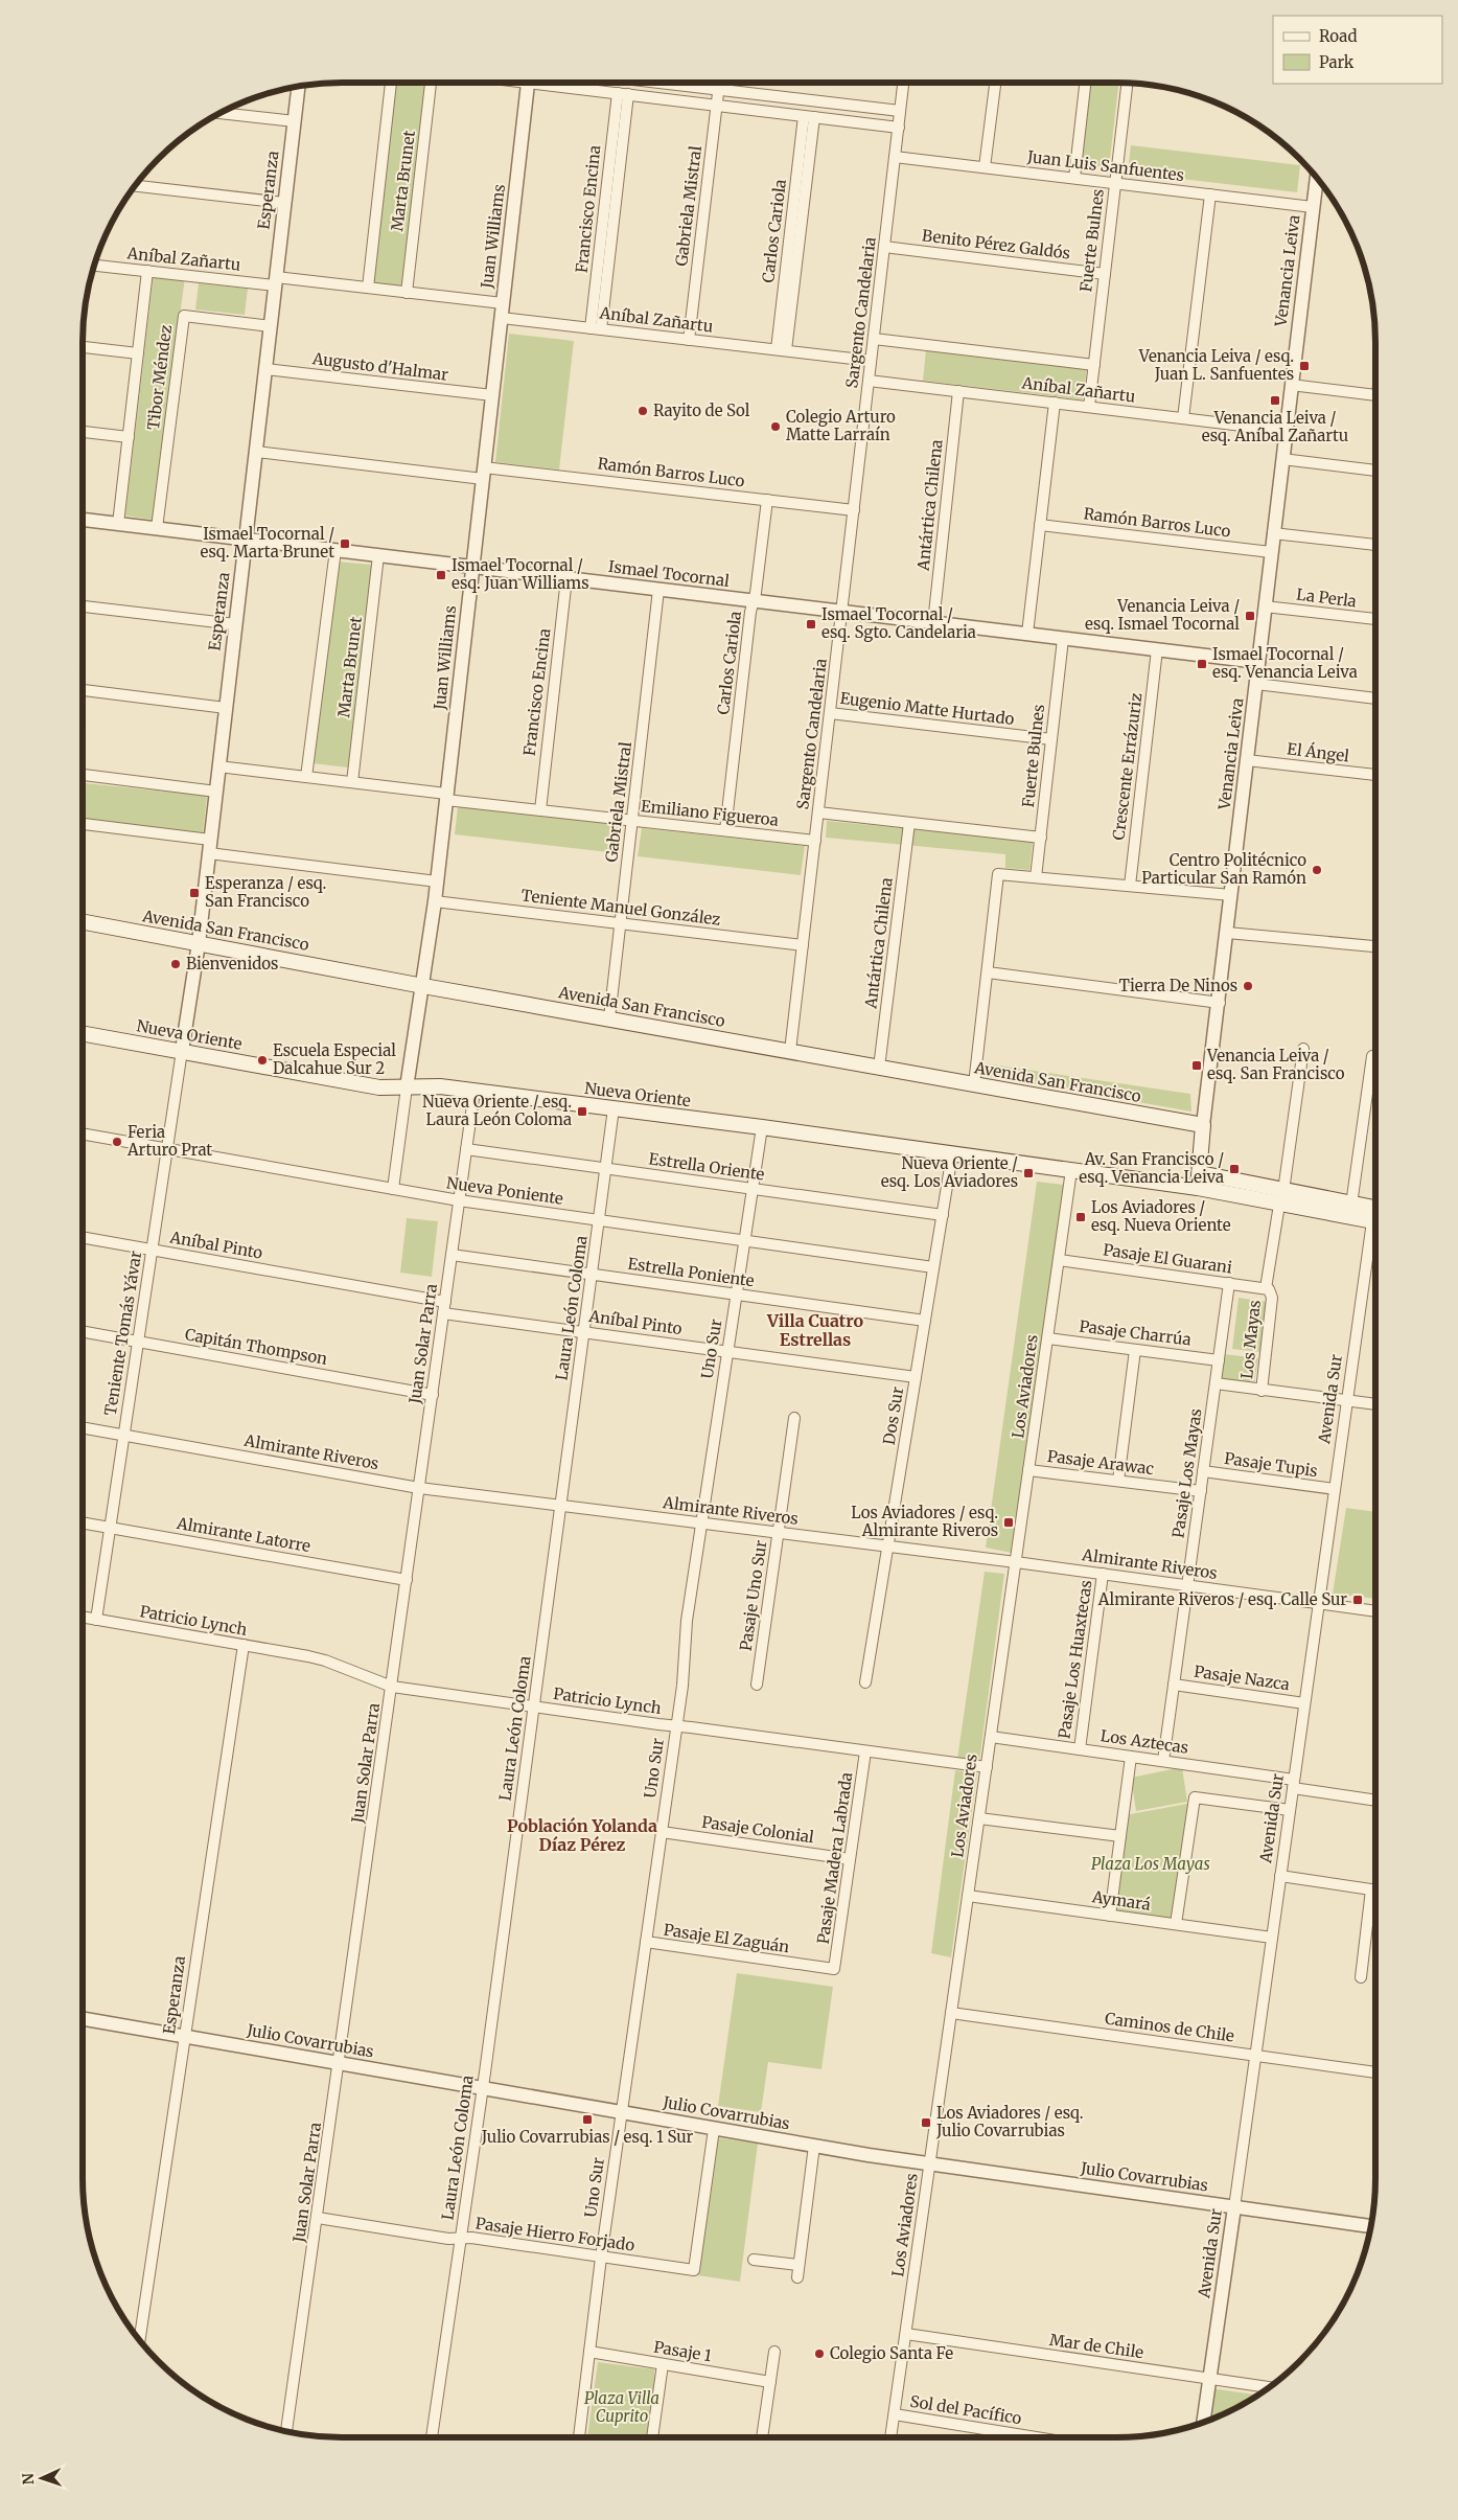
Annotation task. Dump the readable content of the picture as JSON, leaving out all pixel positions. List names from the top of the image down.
{
  "streets": {
    "main road": ["Venancia Leiva", "Avenida San Francisco", "Nueva Oriente"],
    "street": [
      "Juan Luis Sanfuentes",
      "Marta Brunet",
      "Esperanza",
      "Gabriela Mistral",
      "Francisco Encina",
      "Carlos Cariola",
      "Juan Williams",
      "Fuerte Bulnes",
      "Benito Pérez Galdós",
      "Aníbal Zañartu",
      "Sargento Candelaria",
      "Augusto d'Halmar",
      "Tibor Méndez",
      "Ramón Barros Luco",
      "Antártica Chilena",
      "Ismael Tocornal",
      "La Perla",
      "Eugenio Matte Hurtado",
      "El Ángel",
      "Crescente Errázuriz",
      "Emiliano Figueroa",
      "Teniente Manuel González",
      "Estrella Oriente",
      "Nueva Poniente",
      "Aníbal Pinto",
      "Pasaje El Guarani",
      "Estrella Poniente",
      "Laura León Coloma",
      "Teniente Tomás Yávar",
      "Pasaje Charrúa",
      "Los Mayas",
      "Juan Solar Parra",
      "Capitán Thompson",
      "Uno Sur",
      "Los Aviadores",
      "Avenida Sur",
      "Dos Sur",
      "Almirante Riveros",
      "Pasaje Arawac",
      "Pasaje Tupis",
      "Pasaje Los Mayas",
      "Almirante Latorre",
      "Pasaje Uno Sur",
      "Patricio Lynch",
      "Pasaje Los Huaxtecas",
      "Pasaje Nazca",
      "Los Aztecas",
      "Pasaje Colonial",
      "Pasaje Madera Labrada",
      "Aymará",
      "Pasaje El Zaguán",
      "Caminos de Chile",
      "Julio Covarrubias",
      "Pasaje Hierro Forjado",
      "Mar de Chile",
      "Pasaje 1",
      "Sol del Pacífico"
    ]
  },
  "crossings": [
    ["Juan Luis Sanfuentes", "Fuerte Bulnes"],
    ["Juan Luis Sanfuentes", "Venancia Leiva"],
    ["Juan Luis Sanfuentes", "Sargento Candelaria"],
    ["Marta Brunet", "Aníbal Zañartu"],
    ["Marta Brunet", "Ismael Tocornal"],
    ["Marta Brunet", "Emiliano Figueroa"],
    ["Esperanza", "Aníbal Zañartu"],
    ["Esperanza", "Augusto d'Halmar"],
    ["Esperanza", "Tibor Méndez"],
    ["Esperanza", "Ramón Barros Luco"],
    ["Esperanza", "Ismael Tocornal"],
    ["Esperanza", "Emiliano Figueroa"],
    ["Esperanza", "Avenida San Francisco"],
    ["Esperanza", "Nueva Oriente"],
    ["Esperanza", "Teniente Tomás Yávar"],
    ["Esperanza", "Patricio Lynch"],
    ["Esperanza", "Julio Covarrubias"],
    ["Gabriela Mistral", "Aníbal Zañartu"],
    ["Gabriela Mistral", "Ismael Tocornal"],
    ["Gabriela Mistral", "Emiliano Figueroa"],
    ["Gabriela Mistral", "Teniente Manuel González"],
    ["Gabriela Mistral", "Avenida San Francisco"],
    ["Francisco Encina", "Aníbal Zañartu"],
    ["Francisco Encina", "Ismael Tocornal"],
    ["Francisco Encina", "Emiliano Figueroa"],
    ["Carlos Cariola", "Aníbal Zañartu"],
    ["Carlos Cariola", "Ramón Barros Luco"],
    ["Carlos Cariola", "Ismael Tocornal"],
    ["Carlos Cariola", "Emiliano Figueroa"],
    ["Juan Williams", "Aníbal Zañartu"],
    ["Juan Williams", "Augusto d'Halmar"],
    ["Juan Williams", "Ramón Barros Luco"],
    ["Juan Williams", "Ismael Tocornal"],
    ["Juan Williams", "Emiliano Figueroa"],
    ["Juan Williams", "Teniente Manuel González"],
    ["Juan Williams", "Avenida San Francisco"],
    ["Juan Williams", "Nueva Oriente"],
    ["Fuerte Bulnes", "Benito Pérez Galdós"],
    ["Fuerte Bulnes", "Aníbal Zañartu"],
    ["Fuerte Bulnes", "Ismael Tocornal"],
    ["Fuerte Bulnes", "Eugenio Matte Hurtado"],
    ["Benito Pérez Galdós", "Sargento Candelaria"],
    ["Aníbal Zañartu", "Venancia Leiva"],
    ["Aníbal Zañartu", "Sargento Candelaria"],
    ["Aníbal Zañartu", "Tibor Méndez"],
    ["Aníbal Zañartu", "Antártica Chilena"],
    ["Venancia Leiva", "Ramón Barros Luco"],
    ["Venancia Leiva", "Ismael Tocornal"],
    ["Venancia Leiva", "La Perla"],
    ["Venancia Leiva", "El Ángel"],
    ["Venancia Leiva", "Avenida San Francisco"],
    ["Venancia Leiva", "Nueva Oriente"],
    ["Sargento Candelaria", "Ramón Barros Luco"],
    ["Sargento Candelaria", "Ismael Tocornal"],
    ["Sargento Candelaria", "Eugenio Matte Hurtado"],
    ["Sargento Candelaria", "Emiliano Figueroa"],
    ["Sargento Candelaria", "Teniente Manuel González"],
    ["Sargento Candelaria", "Avenida San Francisco"],
    ["Tibor Méndez", "Ismael Tocornal"],
    ["Antártica Chilena", "Ismael Tocornal"],
    ["Antártica Chilena", "Avenida San Francisco"],
    ["Ismael Tocornal", "Crescente Errázuriz"],
    ["Nueva Oriente", "Laura León Coloma"],
    ["Nueva Oriente", "Teniente Tomás Yávar"],
    ["Nueva Oriente", "Juan Solar Parra"],
    ["Nueva Oriente", "Uno Sur"],
    ["Nueva Oriente", "Los Aviadores"],
    ["Nueva Oriente", "Dos Sur"],
    ["Estrella Oriente", "Laura León Coloma"],
    ["Estrella Oriente", "Juan Solar Parra"],
    ["Estrella Oriente", "Uno Sur"],
    ["Estrella Oriente", "Dos Sur"],
    ["Nueva Poniente", "Laura León Coloma"],
    ["Nueva Poniente", "Teniente Tomás Yávar"],
    ["Nueva Poniente", "Juan Solar Parra"],
    ["Nueva Poniente", "Uno Sur"],
    ["Nueva Poniente", "Dos Sur"],
    ["Aníbal Pinto", "Laura León Coloma"],
    ["Aníbal Pinto", "Teniente Tomás Yávar"],
    ["Aníbal Pinto", "Juan Solar Parra"],
    ["Aníbal Pinto", "Uno Sur"],
    ["Aníbal Pinto", "Dos Sur"],
    ["Pasaje El Guarani", "Los Mayas"],
    ["Pasaje El Guarani", "Los Aviadores"],
    ["Pasaje El Guarani", "Pasaje Los Mayas"],
    ["Estrella Poniente", "Laura León Coloma"],
    ["Estrella Poniente", "Juan Solar Parra"],
    ["Estrella Poniente", "Uno Sur"],
    ["Estrella Poniente", "Dos Sur"],
    ["Laura León Coloma", "Almirante Riveros"],
    ["Laura León Coloma", "Patricio Lynch"],
    ["Laura León Coloma", "Julio Covarrubias"],
    ["Laura León Coloma", "Pasaje Hierro Forjado"],
    ["Teniente Tomás Yávar", "Capitán Thompson"],
    ["Teniente Tomás Yávar", "Almirante Riveros"],
    ["Teniente Tomás Yávar", "Almirante Latorre"],
    ["Teniente Tomás Yávar", "Patricio Lynch"],
    ["Pasaje Charrúa", "Los Aviadores"],
    ["Pasaje Charrúa", "Pasaje Los Mayas"],
    ["Juan Solar Parra", "Capitán Thompson"],
    ["Juan Solar Parra", "Almirante Riveros"],
    ["Juan Solar Parra", "Almirante Latorre"],
    ["Juan Solar Parra", "Patricio Lynch"],
    ["Juan Solar Parra", "Julio Covarrubias"],
    ["Juan Solar Parra", "Pasaje Hierro Forjado"],
    ["Uno Sur", "Almirante Riveros"],
    ["Uno Sur", "Patricio Lynch"],
    ["Uno Sur", "Pasaje Colonial"],
    ["Uno Sur", "Pasaje El Zaguán"],
    ["Uno Sur", "Julio Covarrubias"],
    ["Uno Sur", "Pasaje Hierro Forjado"],
    ["Uno Sur", "Pasaje 1"],
    ["Los Aviadores", "Almirante Riveros"],
    ["Los Aviadores", "Pasaje Arawac"],
    ["Los Aviadores", "Patricio Lynch"],
    ["Los Aviadores", "Los Aztecas"],
    ["Los Aviadores", "Aymará"],
    ["Los Aviadores", "Caminos de Chile"],
    ["Los Aviadores", "Julio Covarrubias"],
    ["Los Aviadores", "Mar de Chile"],
    ["Los Aviadores", "Sol del Pacífico"],
    ["Avenida Sur", "Almirante Riveros"],
    ["Avenida Sur", "Pasaje Tupis"],
    ["Avenida Sur", "Pasaje Nazca"],
    ["Avenida Sur", "Los Aztecas"],
    ["Avenida Sur", "Aymará"],
    ["Avenida Sur", "Caminos de Chile"],
    ["Avenida Sur", "Julio Covarrubias"],
    ["Avenida Sur", "Mar de Chile"],
    ["Dos Sur", "Almirante Riveros"],
    ["Almirante Riveros", "Pasaje Los Mayas"],
    ["Almirante Riveros", "Pasaje Uno Sur"],
    ["Almirante Riveros", "Pasaje Los Huaxtecas"],
    ["Pasaje Arawac", "Pasaje Los Mayas"],
    ["Pasaje Tupis", "Pasaje Los Mayas"],
    ["Pasaje Los Mayas", "Pasaje Nazca"],
    ["Pasaje Los Mayas", "Los Aztecas"],
    ["Patricio Lynch", "Pasaje Madera Labrada"],
    ["Pasaje Los Huaxtecas", "Los Aztecas"],
    ["Pasaje Colonial", "Pasaje Madera Labrada"],
    ["Pasaje Madera Labrada", "Pasaje El Zaguán"],
    ["Julio Covarrubias", "Pasaje Hierro Forjado"]
  ],
  "districts": ["Villa Cuatro Estrellas", "Población Yolanda Díaz Pérez"],
  "parks": ["Plaza Los Mayas", "Plaza Villa Cuprito"],
  "places": {
    "transit": [
      "Venancia Leiva / esq. Juan L. Sanfuentes",
      "Venancia Leiva / esq. Aníbal Zañartu",
      "Ismael Tocornal / esq. Marta Brunet",
      "Ismael Tocornal / esq. Juan Williams",
      "Venancia Leiva / esq. Ismael Tocornal",
      "Ismael Tocornal / esq. Sgto. Candelaria",
      "Ismael Tocornal / esq. Venancia Leiva",
      "Esperanza / esq. San Francisco",
      "Venancia Leiva / esq. San Francisco",
      "Nueva Oriente / esq. Laura León Coloma",
      "Av. San Francisco / esq. Venancia Leiva",
      "Nueva Oriente / esq. Los Aviadores",
      "Los Aviadores / esq. Nueva Oriente",
      "Los Aviadores / esq. Almirante Riveros",
      "Almirante Riveros / esq. Calle Sur",
      "Julio Covarrubias / esq. 1 Sur",
      "Los Aviadores / esq. Julio Covarrubias"
    ],
    "other": [
      "Rayito de Sol",
      "Colegio Arturo Matte Larraín",
      "Centro Politécnico Particular San Ramón",
      "Bienvenidos",
      "Tierra De Ninos",
      "Escuela Especial Dalcahue Sur 2",
      "Feria Arturo Prat",
      "Colegio Santa Fe"
    ]
  },
  "legend": ["Road", "Park"],
  "north": "left"
}
